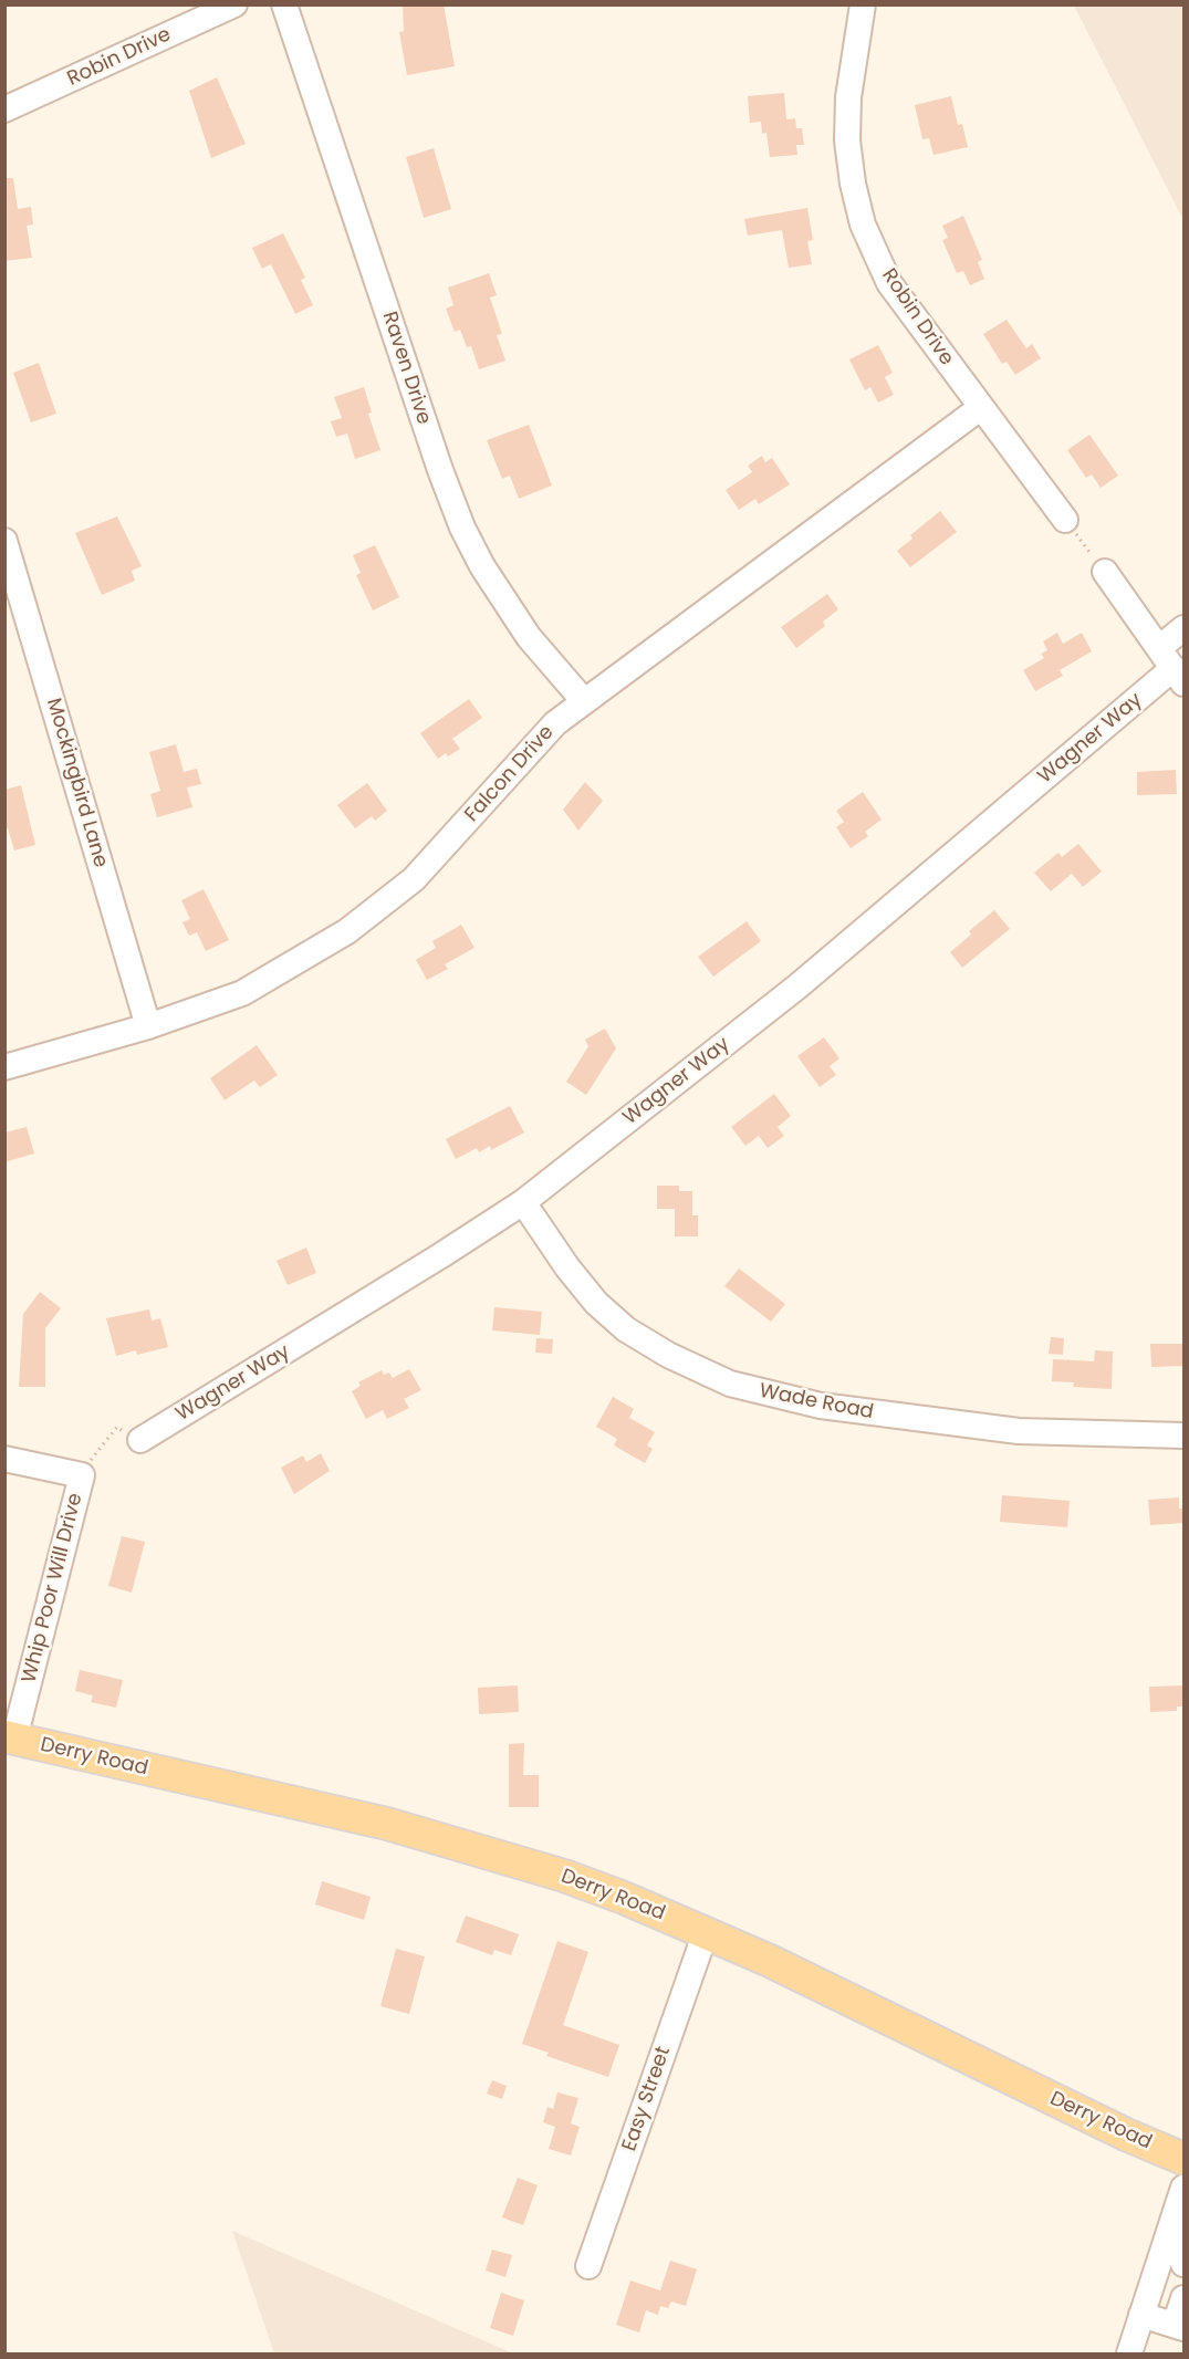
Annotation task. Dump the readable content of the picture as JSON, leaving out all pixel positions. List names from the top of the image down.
{
  "streets": {
    "main road": ["Derry Road"],
    "street": [
      "Robin Drive",
      "Raven Drive",
      "Wagner Way",
      "Falcon Drive",
      "Mockingbird Lane",
      "Wade Road",
      "Whip Poor Will Drive",
      "Easy Street"
    ]
  },
  "crossings": [
    ["Robin Drive", "Falcon Drive"],
    ["Raven Drive", "Falcon Drive"],
    ["Wagner Way", "Wade Road"],
    ["Falcon Drive", "Mockingbird Lane"],
    ["Whip Poor Will Drive", "Derry Road"],
    ["Derry Road", "Easy Street"]
  ]
}
